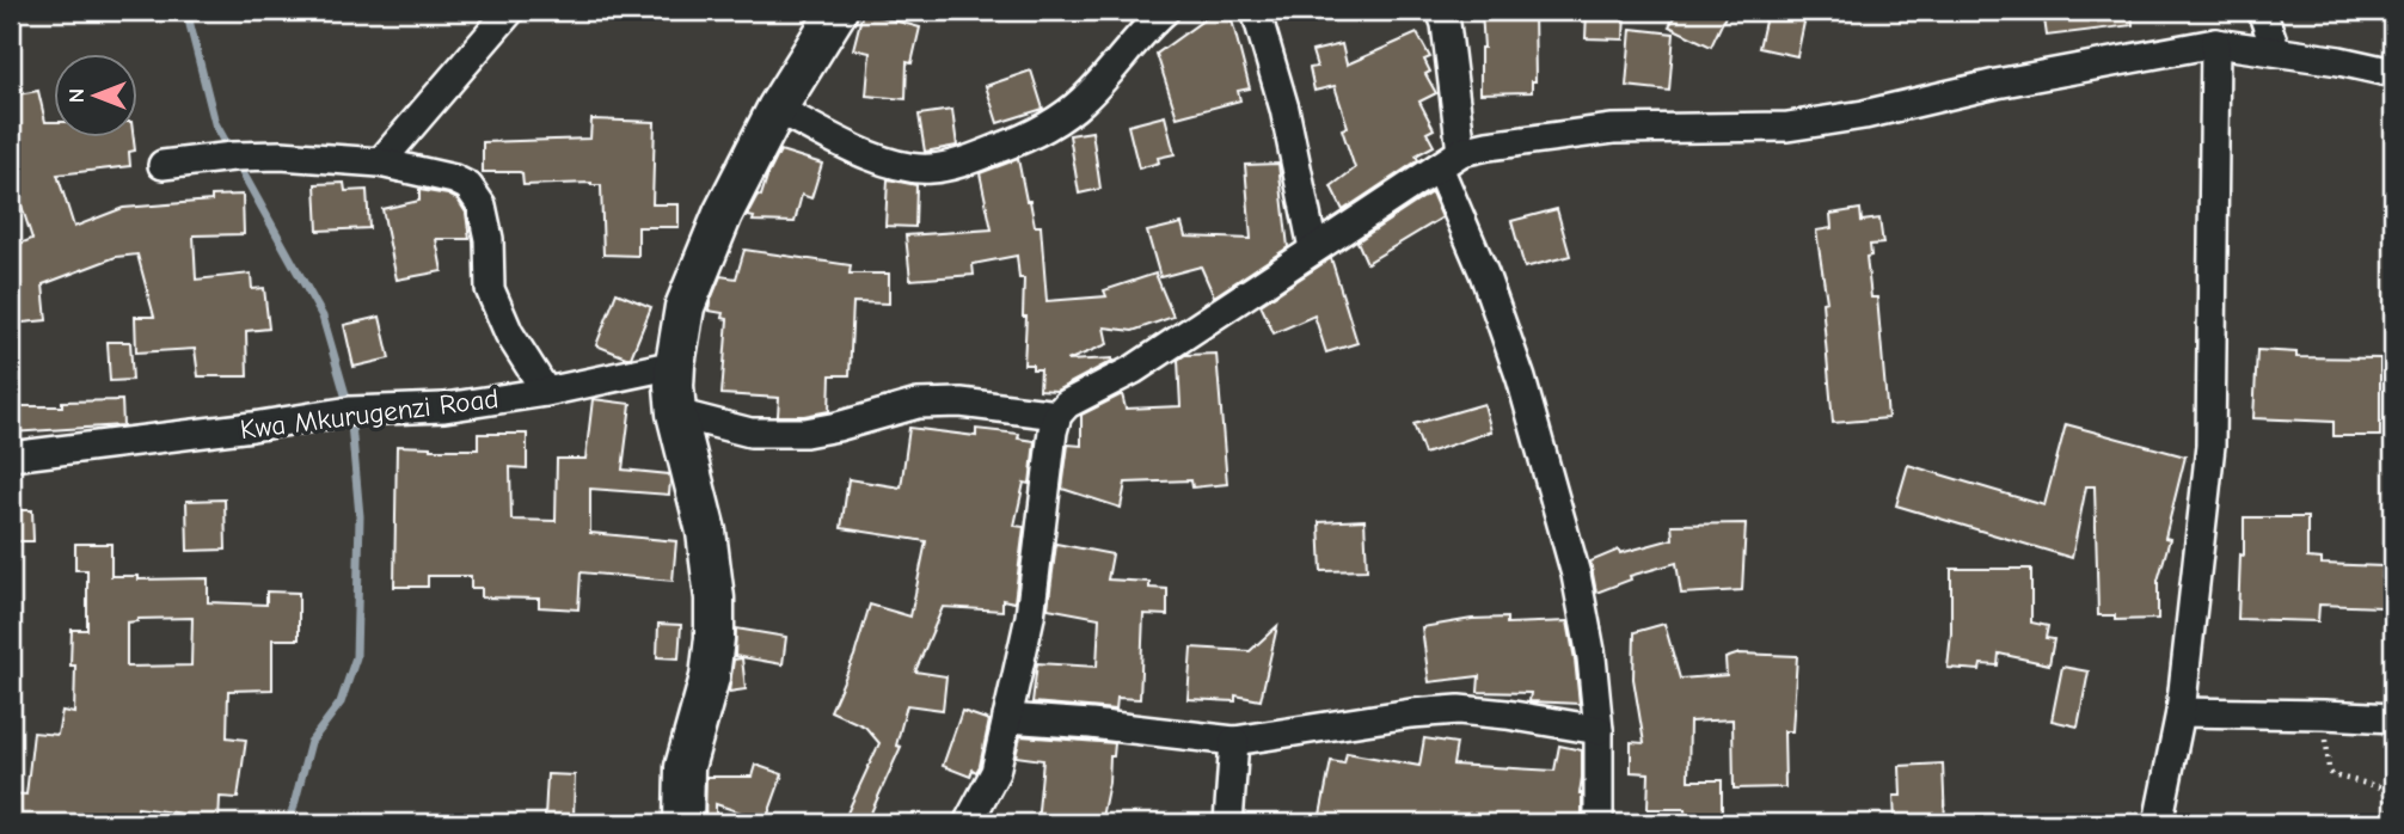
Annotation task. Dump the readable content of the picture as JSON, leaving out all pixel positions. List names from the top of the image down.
{
  "streets": {
    "street": ["Kwa Mkurugenzi Road"]
  },
  "north": "left"
}
